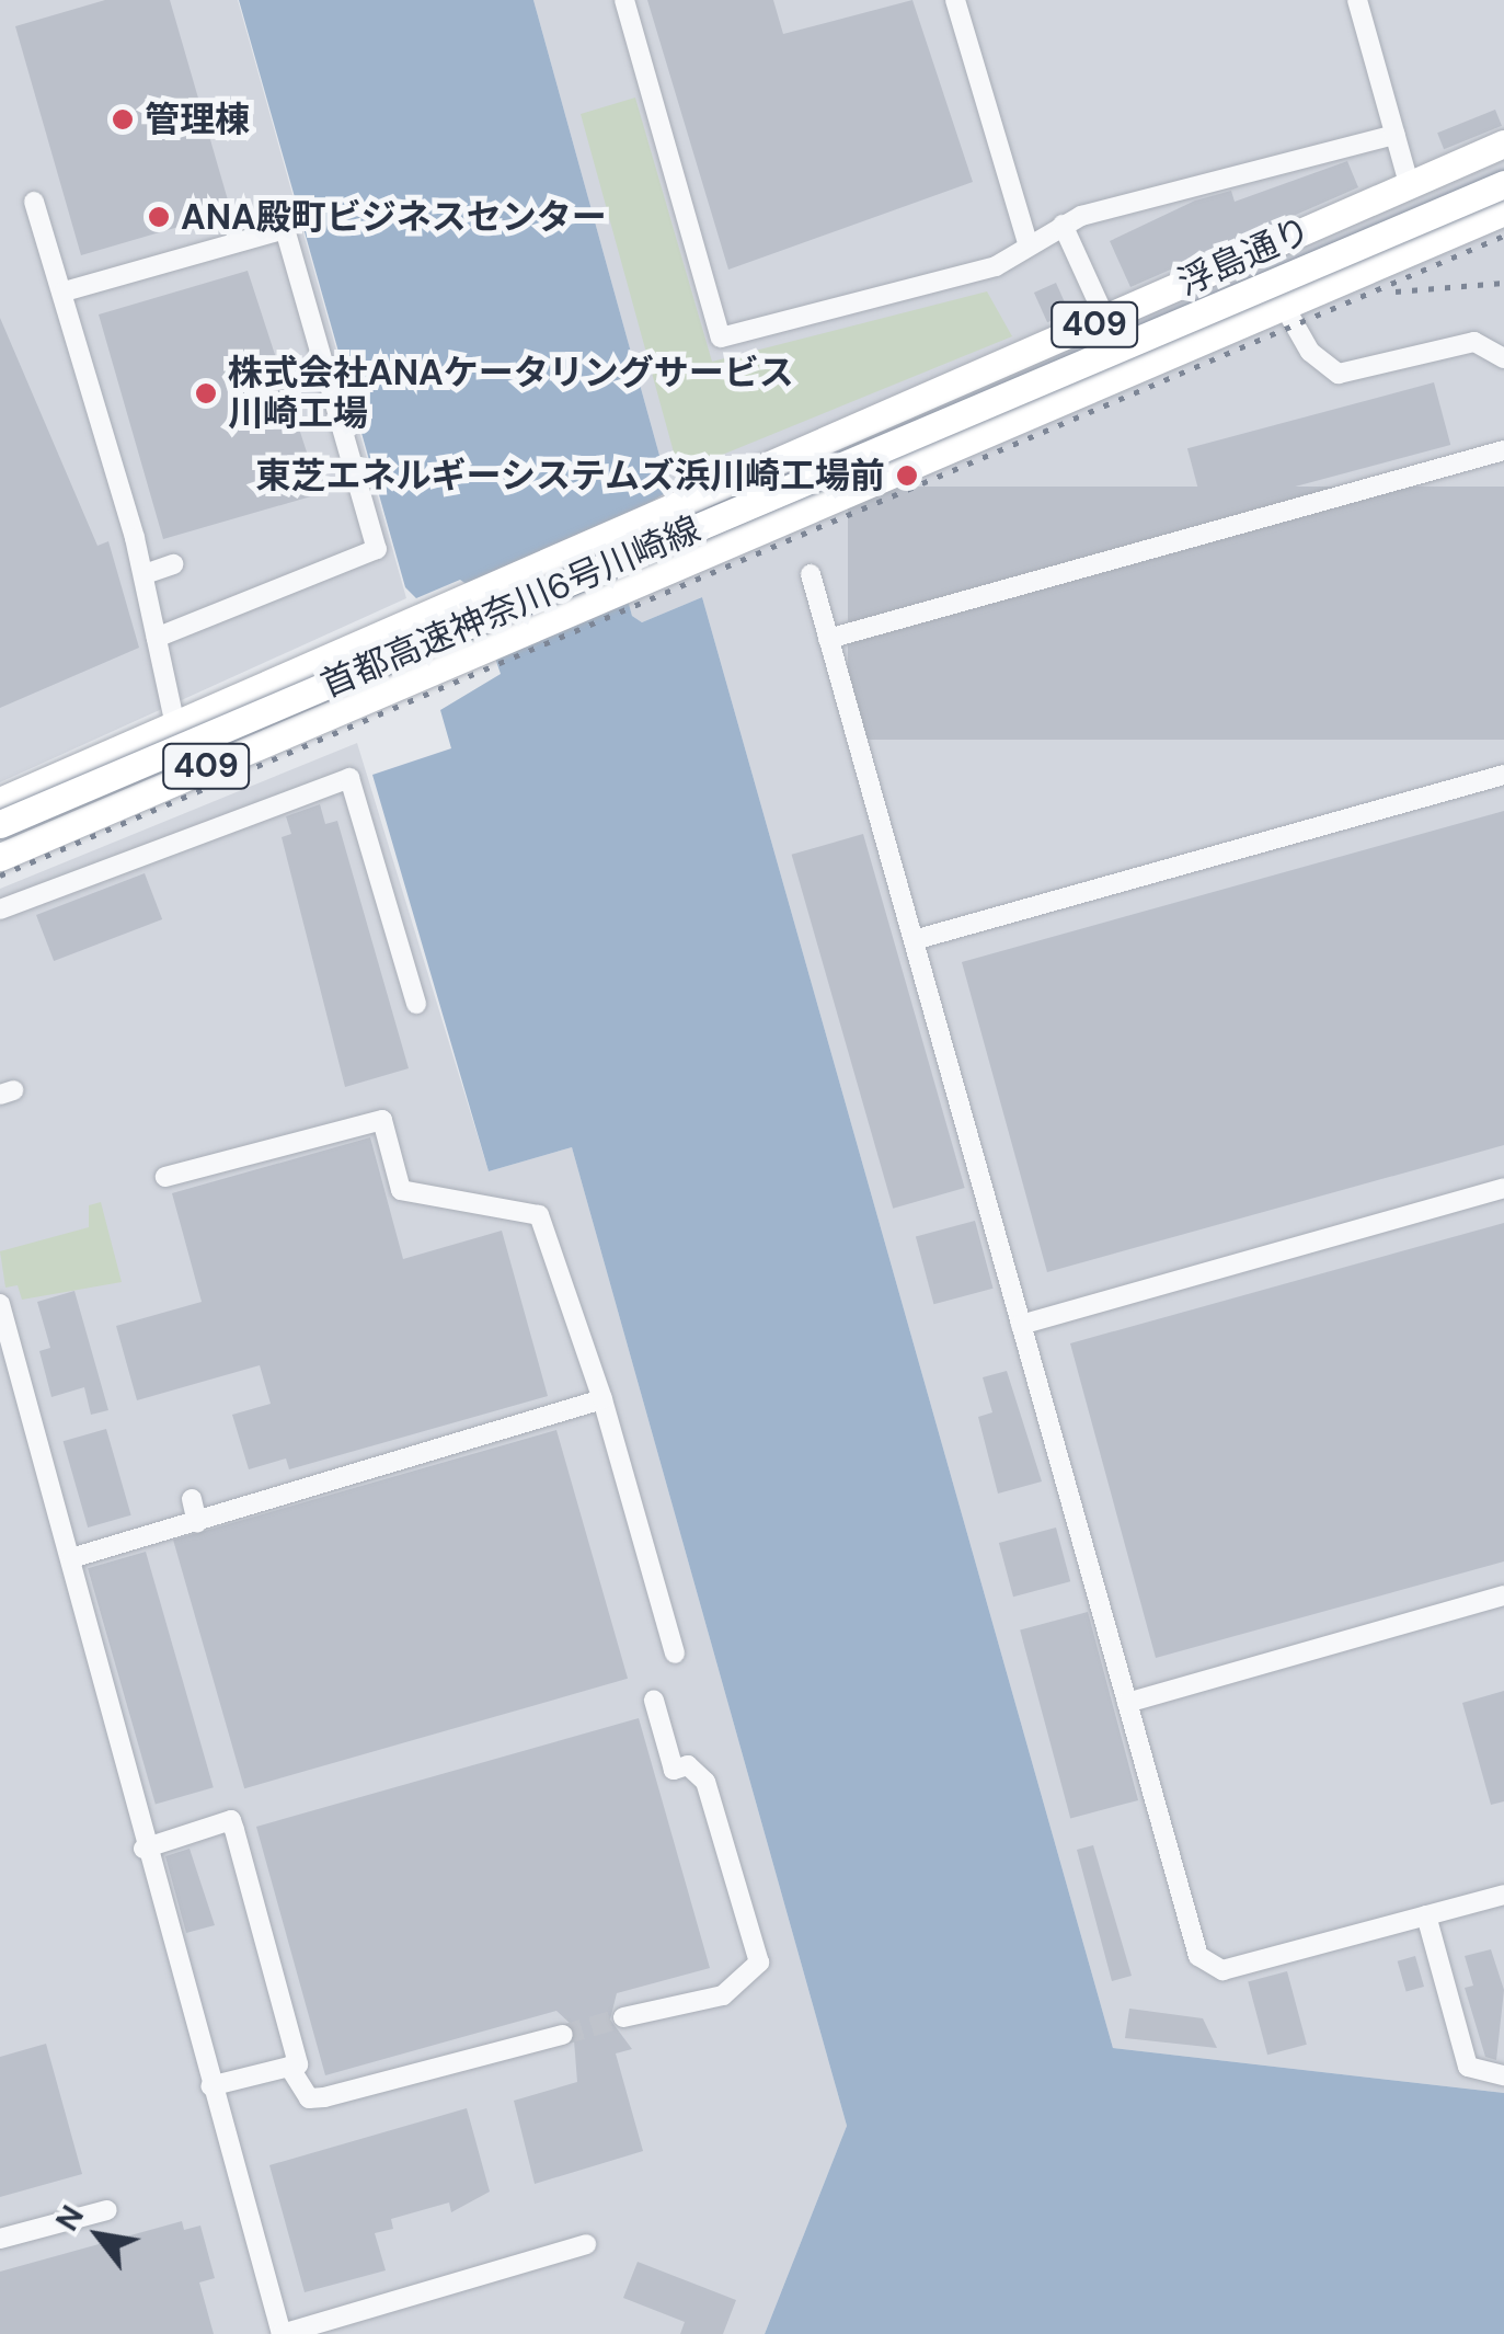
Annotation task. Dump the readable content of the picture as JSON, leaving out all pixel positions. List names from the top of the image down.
{
  "streets": {
    "highway": ["浮島通り", "409", "首都高速神奈川6号川崎線"]
  },
  "crossings": [
    ["浮島通り", "409"],
    ["409", "首都高速神奈川6号川崎線"]
  ],
  "places": [
    "管理棟",
    "ANA殿町ビジネスセンター",
    "株式会社ANAケータリングサービス 川崎工場",
    "東芝エネルギーシステムズ浜川崎工場前"
  ],
  "north": "top left"
}
